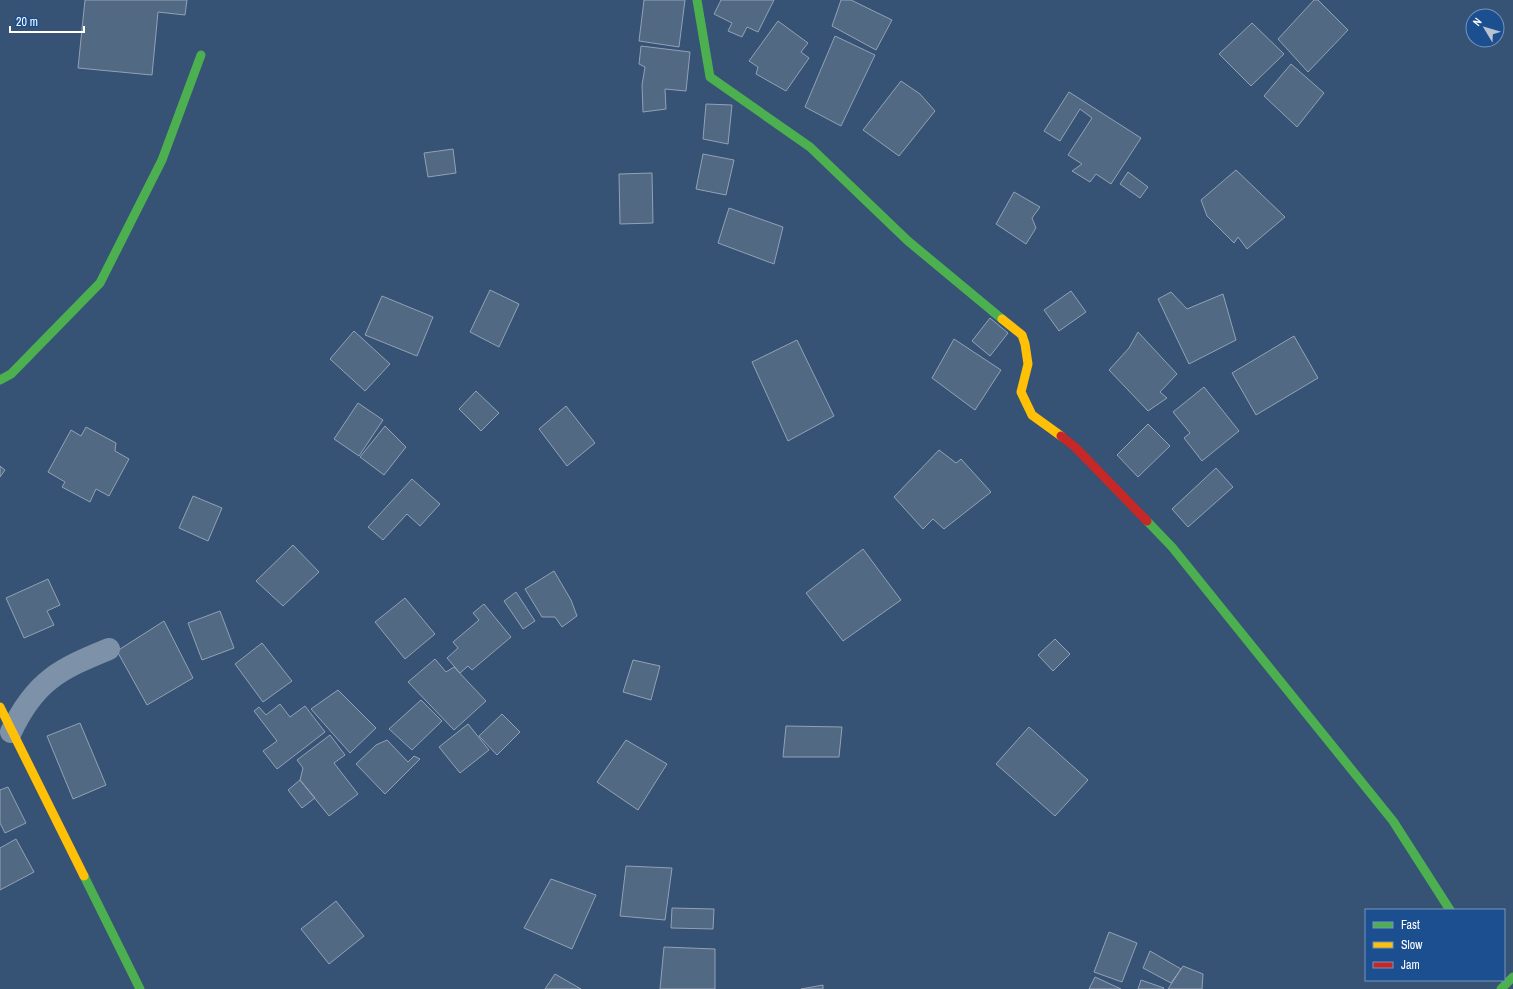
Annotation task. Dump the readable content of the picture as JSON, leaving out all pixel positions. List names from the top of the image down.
{
  "legend": ["Fast", "Slow", "Jam"],
  "scale_bar": "20 m",
  "north": "top left"
}
